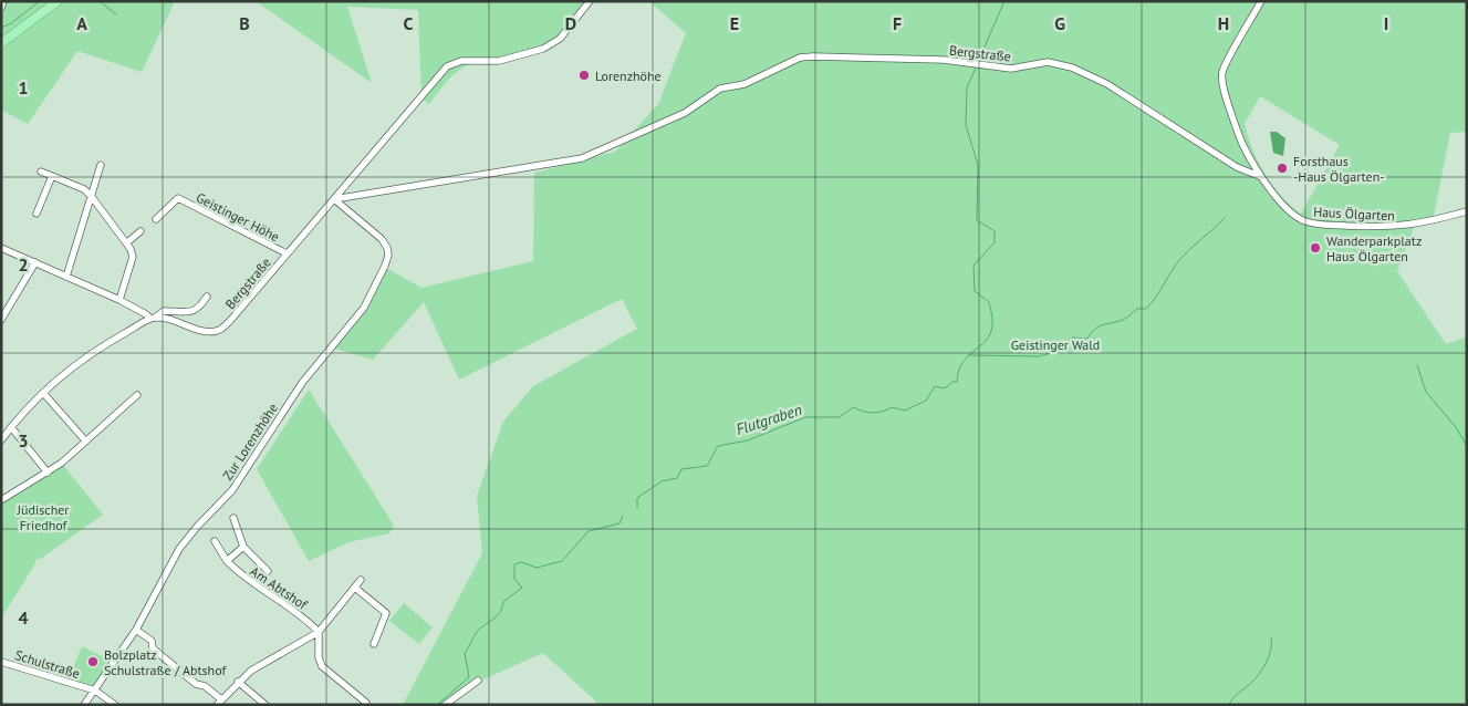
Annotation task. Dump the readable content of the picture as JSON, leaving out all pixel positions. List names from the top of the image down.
{
  "streets": {
    "street": [
      "Bergstraße",
      "Haus Ölgarten",
      "Geistinger Höhe",
      "Zur Lorenzhöhe",
      "Am Abtshof",
      "Schulstraße"
    ]
  },
  "crossings": [
    ["Bergstraße", "Haus Ölgarten"],
    ["Bergstraße", "Geistinger Höhe"],
    ["Bergstraße", "Zur Lorenzhöhe"],
    ["Zur Lorenzhöhe", "Schulstraße"]
  ],
  "water": ["Flutgraben"],
  "parks": ["Geistinger Wald", "Jüdischer Friedhof"],
  "places": [
    "Lorenzhöhe",
    "Forsthaus -Haus Ölgarten-",
    "Wanderparkplatz Haus Ölgarten",
    "Bolzplatz Schulstraße / Abtshof"
  ],
  "grid": {
    "columns": [
      "A",
      "B",
      "C",
      "D",
      "E",
      "F",
      "G",
      "H",
      "I"
    ],
    "rows": [
      "1",
      "2",
      "3",
      "4"
    ]
  }
}
